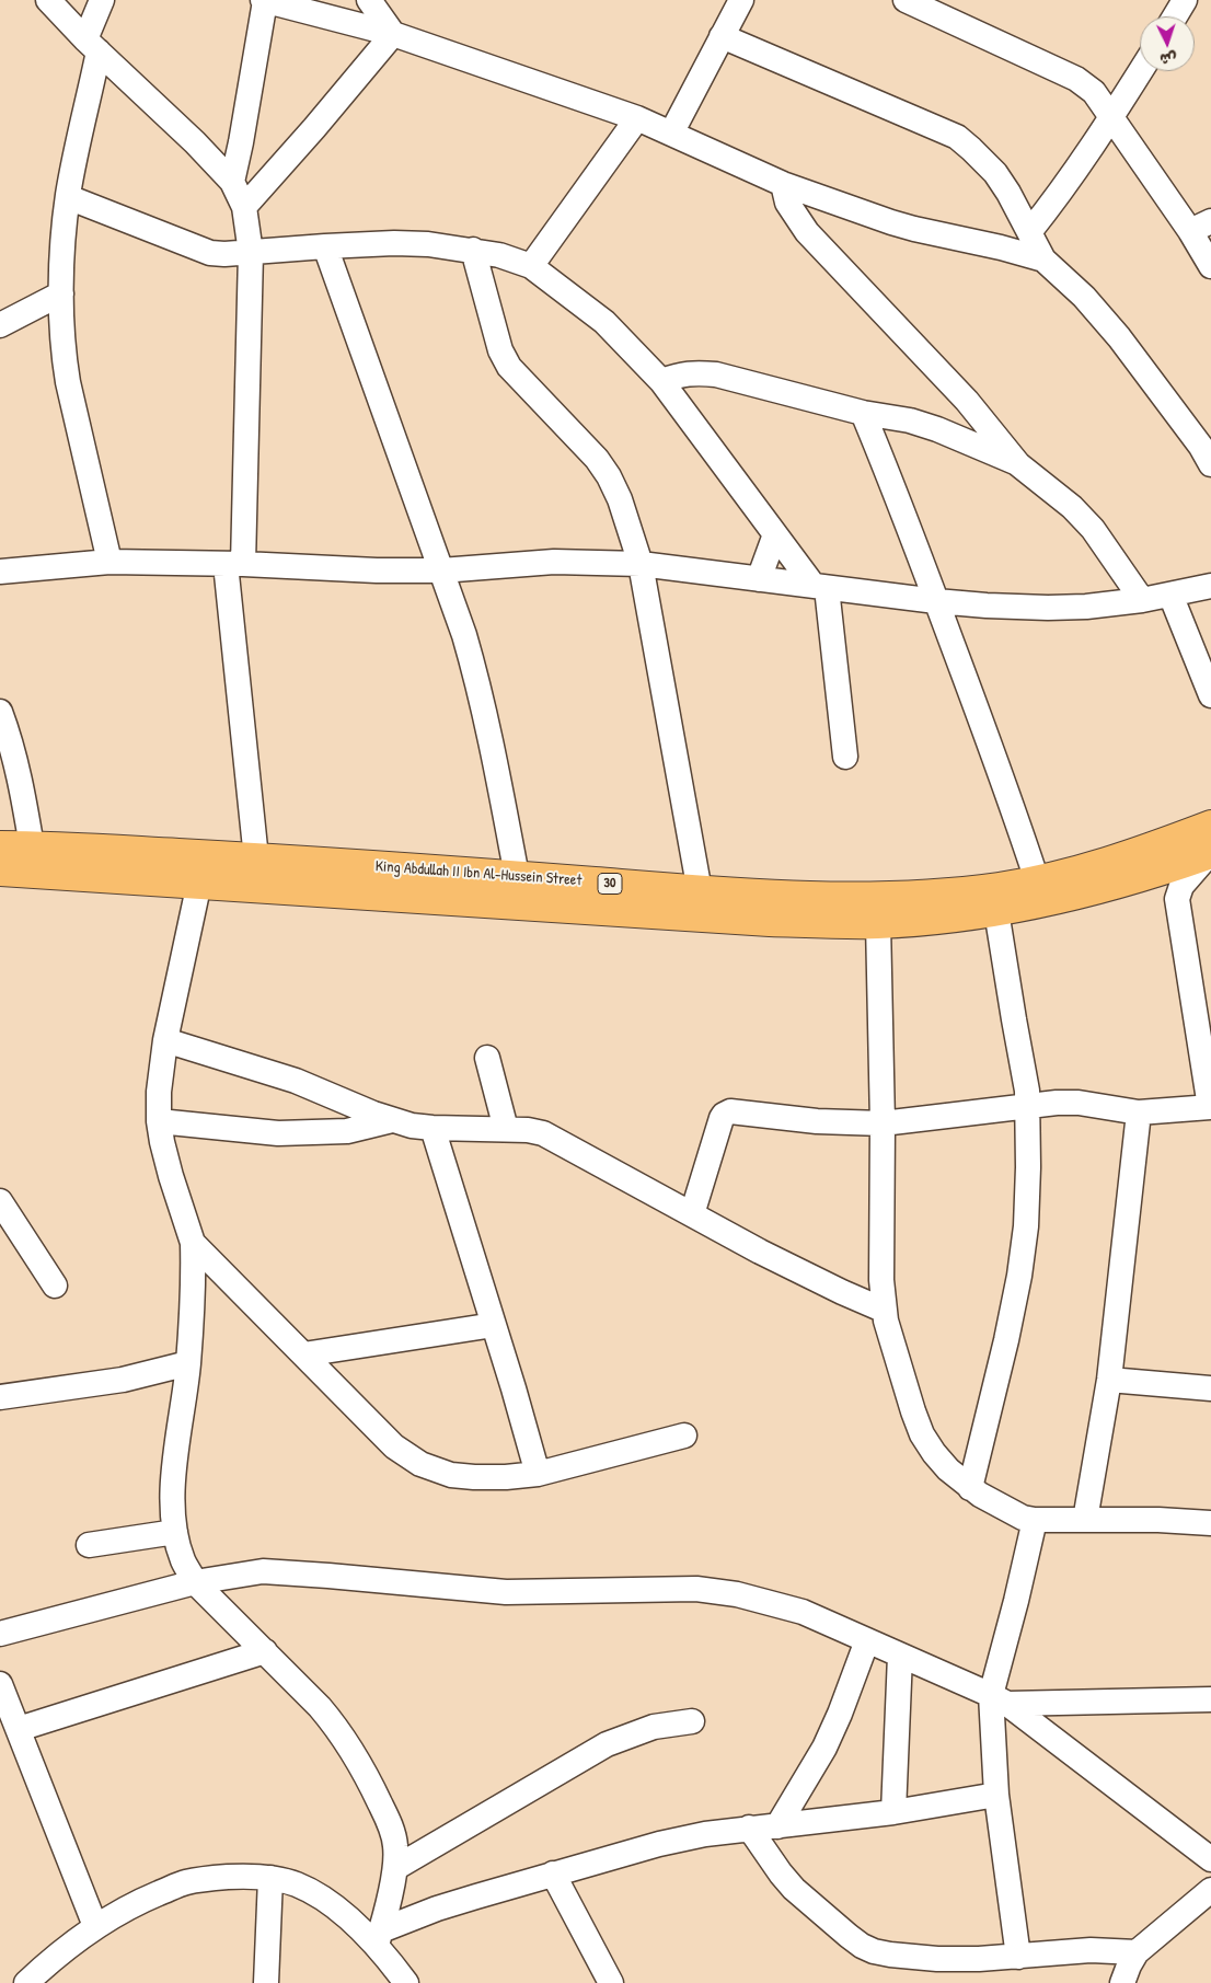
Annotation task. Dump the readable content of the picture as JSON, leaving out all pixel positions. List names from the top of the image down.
{
  "streets": {
    "main road": ["King Abdullah II Ibn Al-Hussein Street", "30"]
  },
  "north": "bottom"
}
